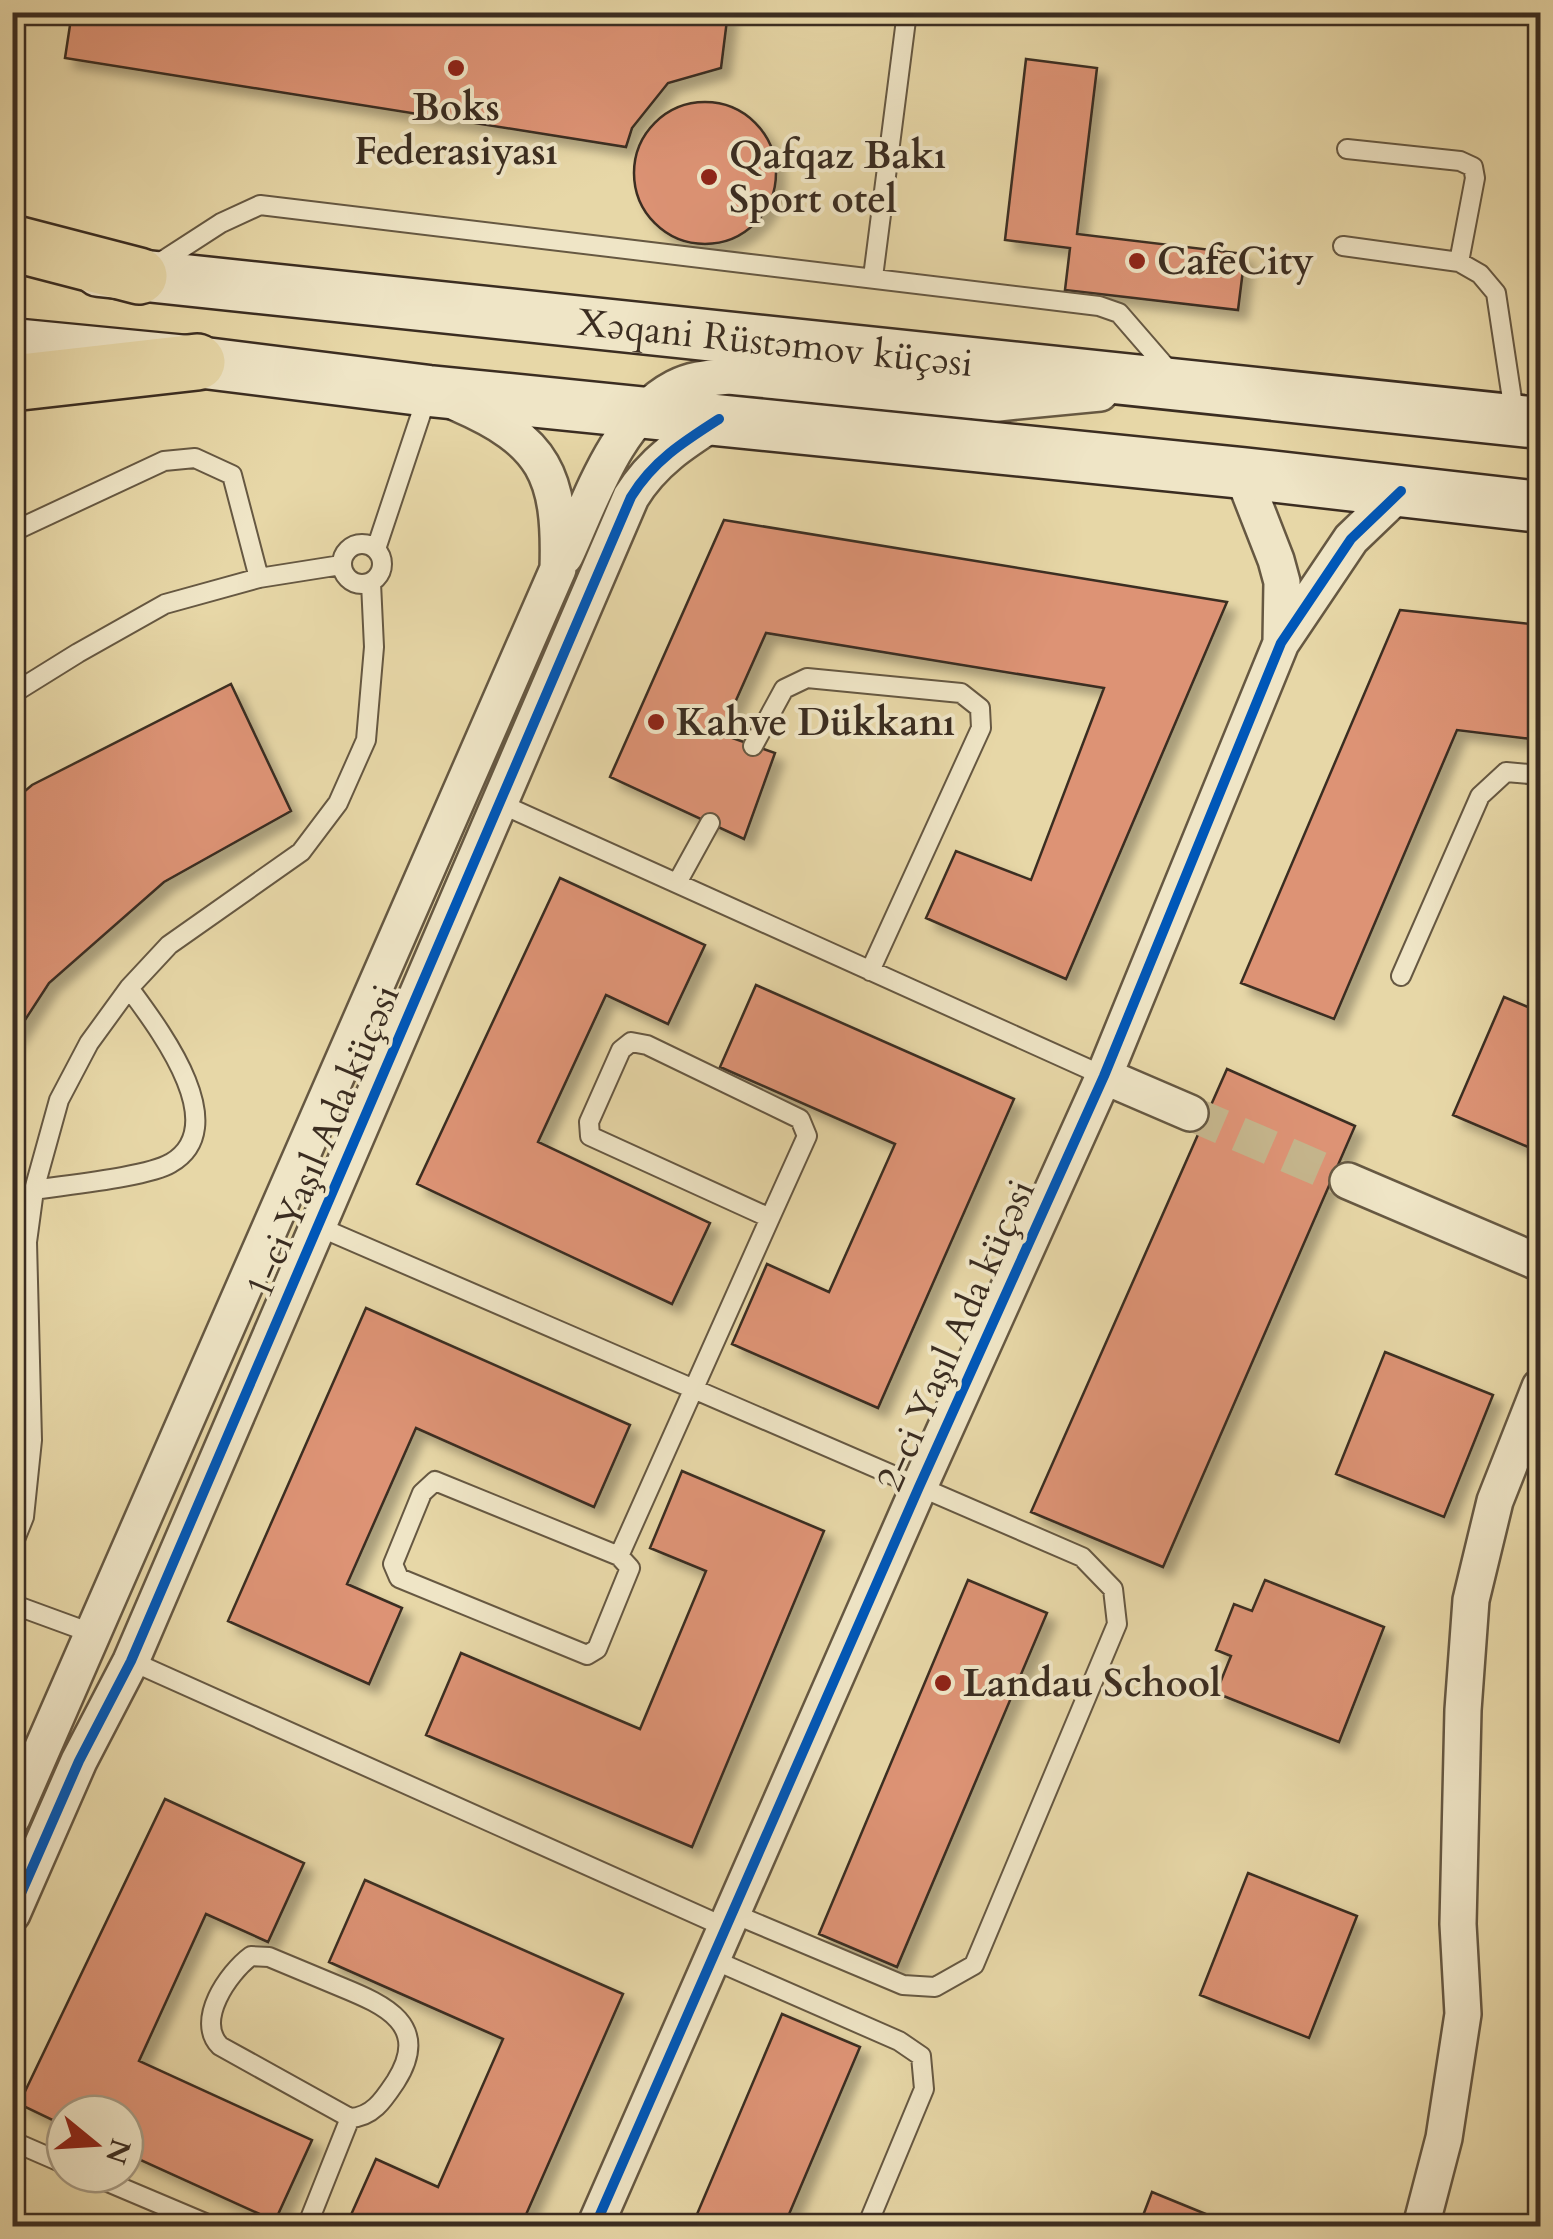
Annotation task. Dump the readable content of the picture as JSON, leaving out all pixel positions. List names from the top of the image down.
{
  "streets": {
    "main road": ["Xəqani Rüstəmov küçəsi"],
    "street": ["1-ci Yaşıl Ada küçəsi", "2-ci Yaşıl Ada küçəsi"]
  },
  "places": [
    "Boks Federasiyası",
    "Qafqaz Bakı Sport otel",
    "CafeCity",
    "Kahve Dükkanı",
    "Landau School"
  ],
  "north": "right"
}
